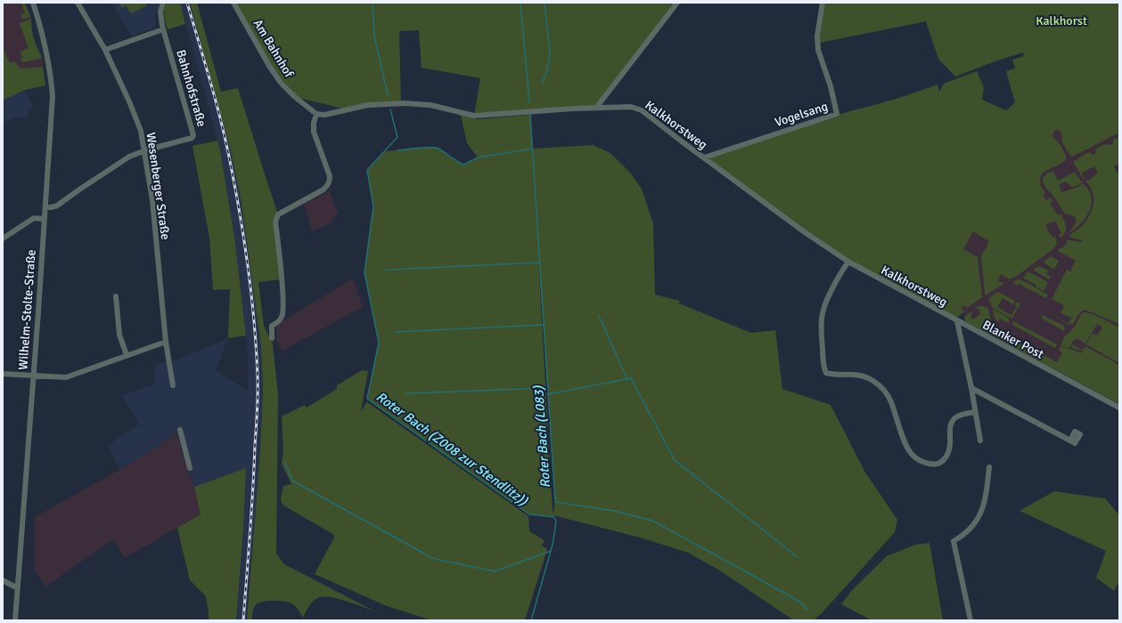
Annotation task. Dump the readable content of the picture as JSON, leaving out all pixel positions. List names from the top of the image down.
{
  "streets": {
    "street": [
      "Am Bahnhof",
      "Bahnhofstraße",
      "Vogelsang",
      "Kalkhorstweg",
      "Wesenberger Straße",
      "Wilhelm-Stolte-Straße",
      "Blanker Post"
    ]
  },
  "crossings": [
    ["Am Bahnhof", "Kalkhorstweg"],
    ["Bahnhofstraße", "Wesenberger Straße"],
    ["Bahnhofstraße", "Wilhelm-Stolte-Straße"],
    ["Vogelsang", "Kalkhorstweg"],
    ["Kalkhorstweg", "Blanker Post"]
  ],
  "water": ["Roter Bach (L083)", "Roter Bach (Z008 zur Stendlitz))"],
  "parks": ["Kalkhorst"]
}
